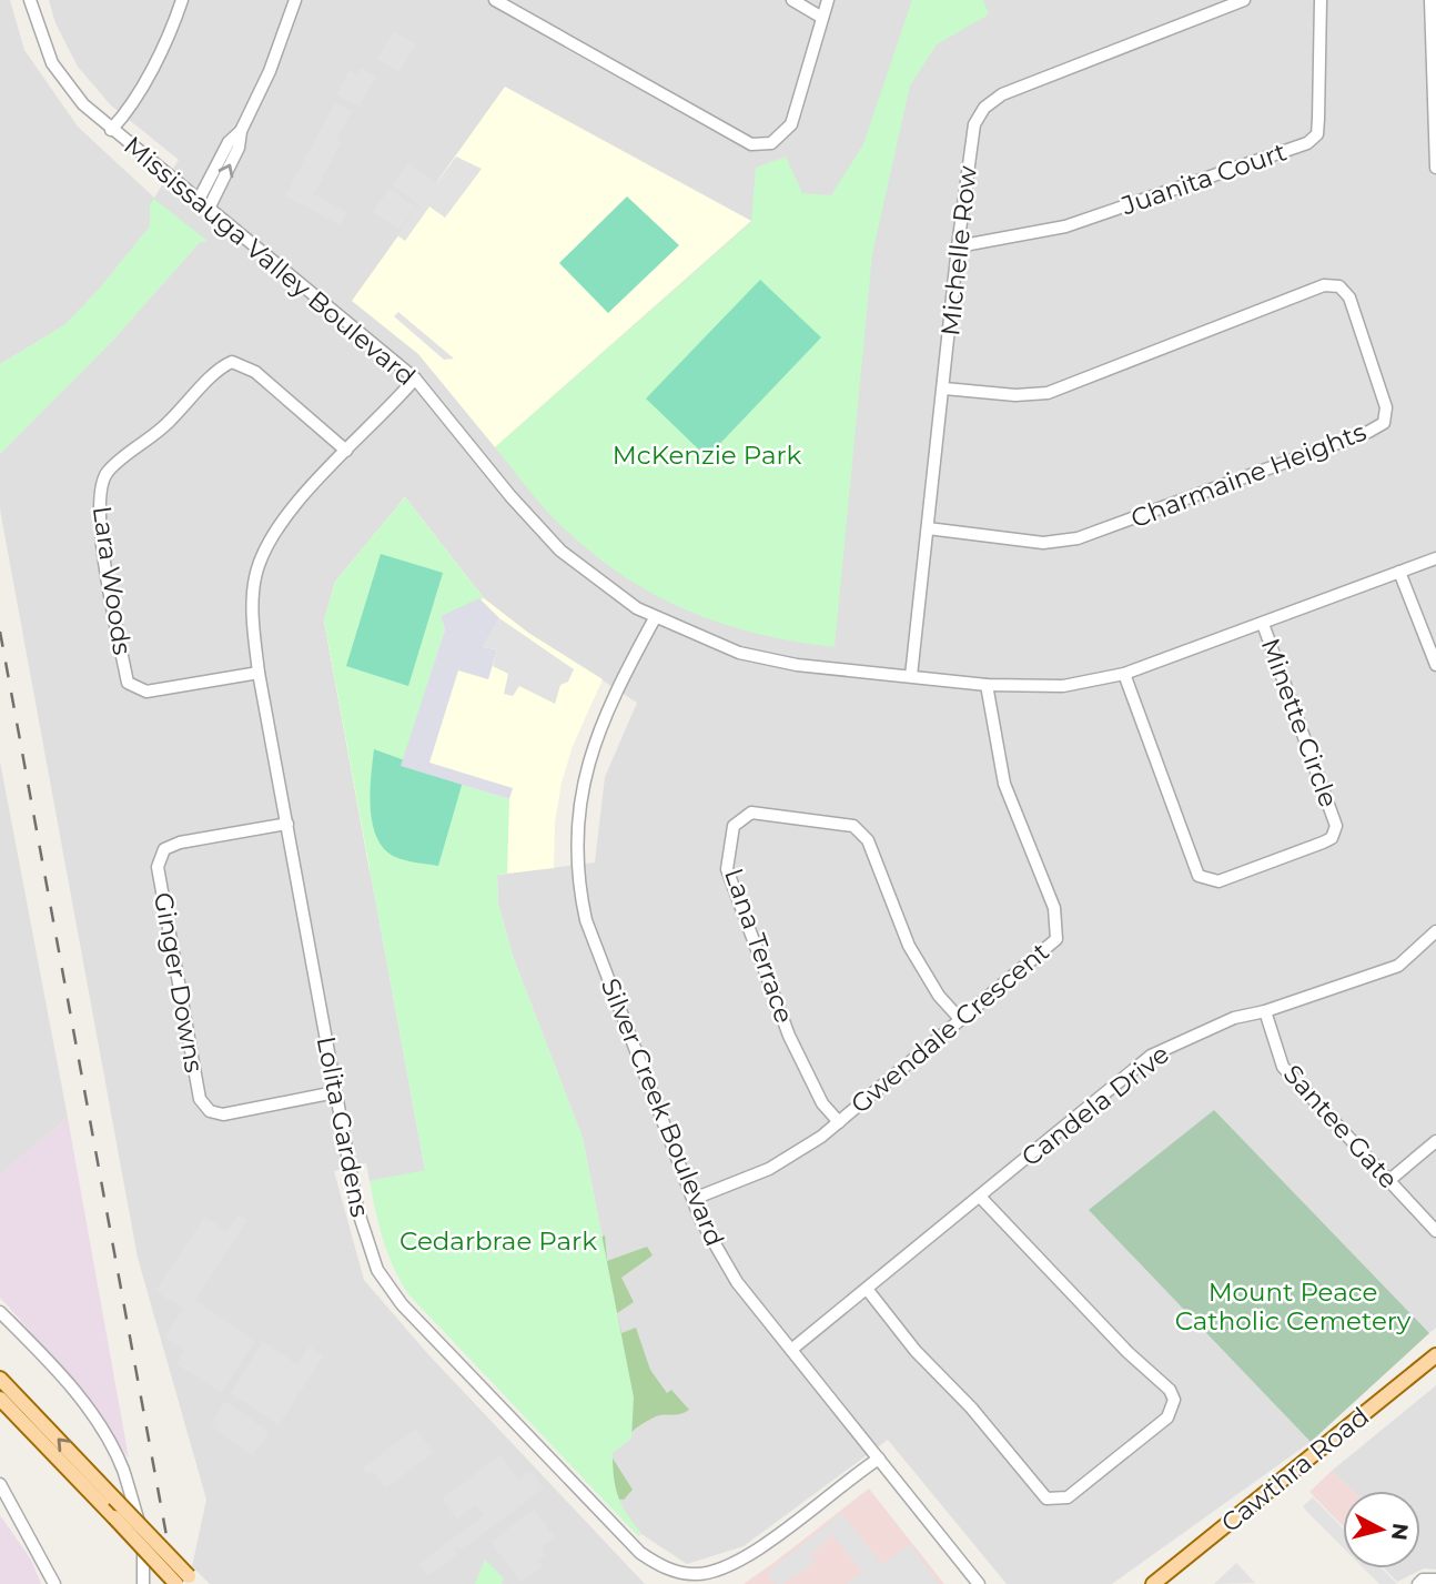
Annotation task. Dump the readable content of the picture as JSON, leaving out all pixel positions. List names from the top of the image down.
{
  "streets": {
    "main road": ["Cawthra Road"],
    "street": [
      "Juanita Court",
      "Michelle Row",
      "Mississauga Valley Boulevard",
      "Charmaine Heights",
      "Lara Woods",
      "Minette Circle",
      "Lana Terrace",
      "Ginger Downs",
      "Gwendale Crescent",
      "Candela Drive",
      "Silver Creek Boulevard",
      "Lolita Gardens",
      "Santee Gate"
    ]
  },
  "crossings": [
    ["Juanita Court", "Michelle Row"],
    ["Michelle Row", "Mississauga Valley Boulevard"],
    ["Michelle Row", "Charmaine Heights"],
    ["Mississauga Valley Boulevard", "Minette Circle"],
    ["Mississauga Valley Boulevard", "Gwendale Crescent"],
    ["Mississauga Valley Boulevard", "Silver Creek Boulevard"],
    ["Mississauga Valley Boulevard", "Lolita Gardens"],
    ["Lara Woods", "Lolita Gardens"],
    ["Lana Terrace", "Gwendale Crescent"],
    ["Ginger Downs", "Lolita Gardens"],
    ["Gwendale Crescent", "Silver Creek Boulevard"],
    ["Candela Drive", "Silver Creek Boulevard"],
    ["Candela Drive", "Santee Gate"],
    ["Silver Creek Boulevard", "Lolita Gardens"]
  ],
  "parks": ["McKenzie Park", "Cedarbrae Park", "Mount Peace Catholic Cemetery"],
  "north": "right"
}
